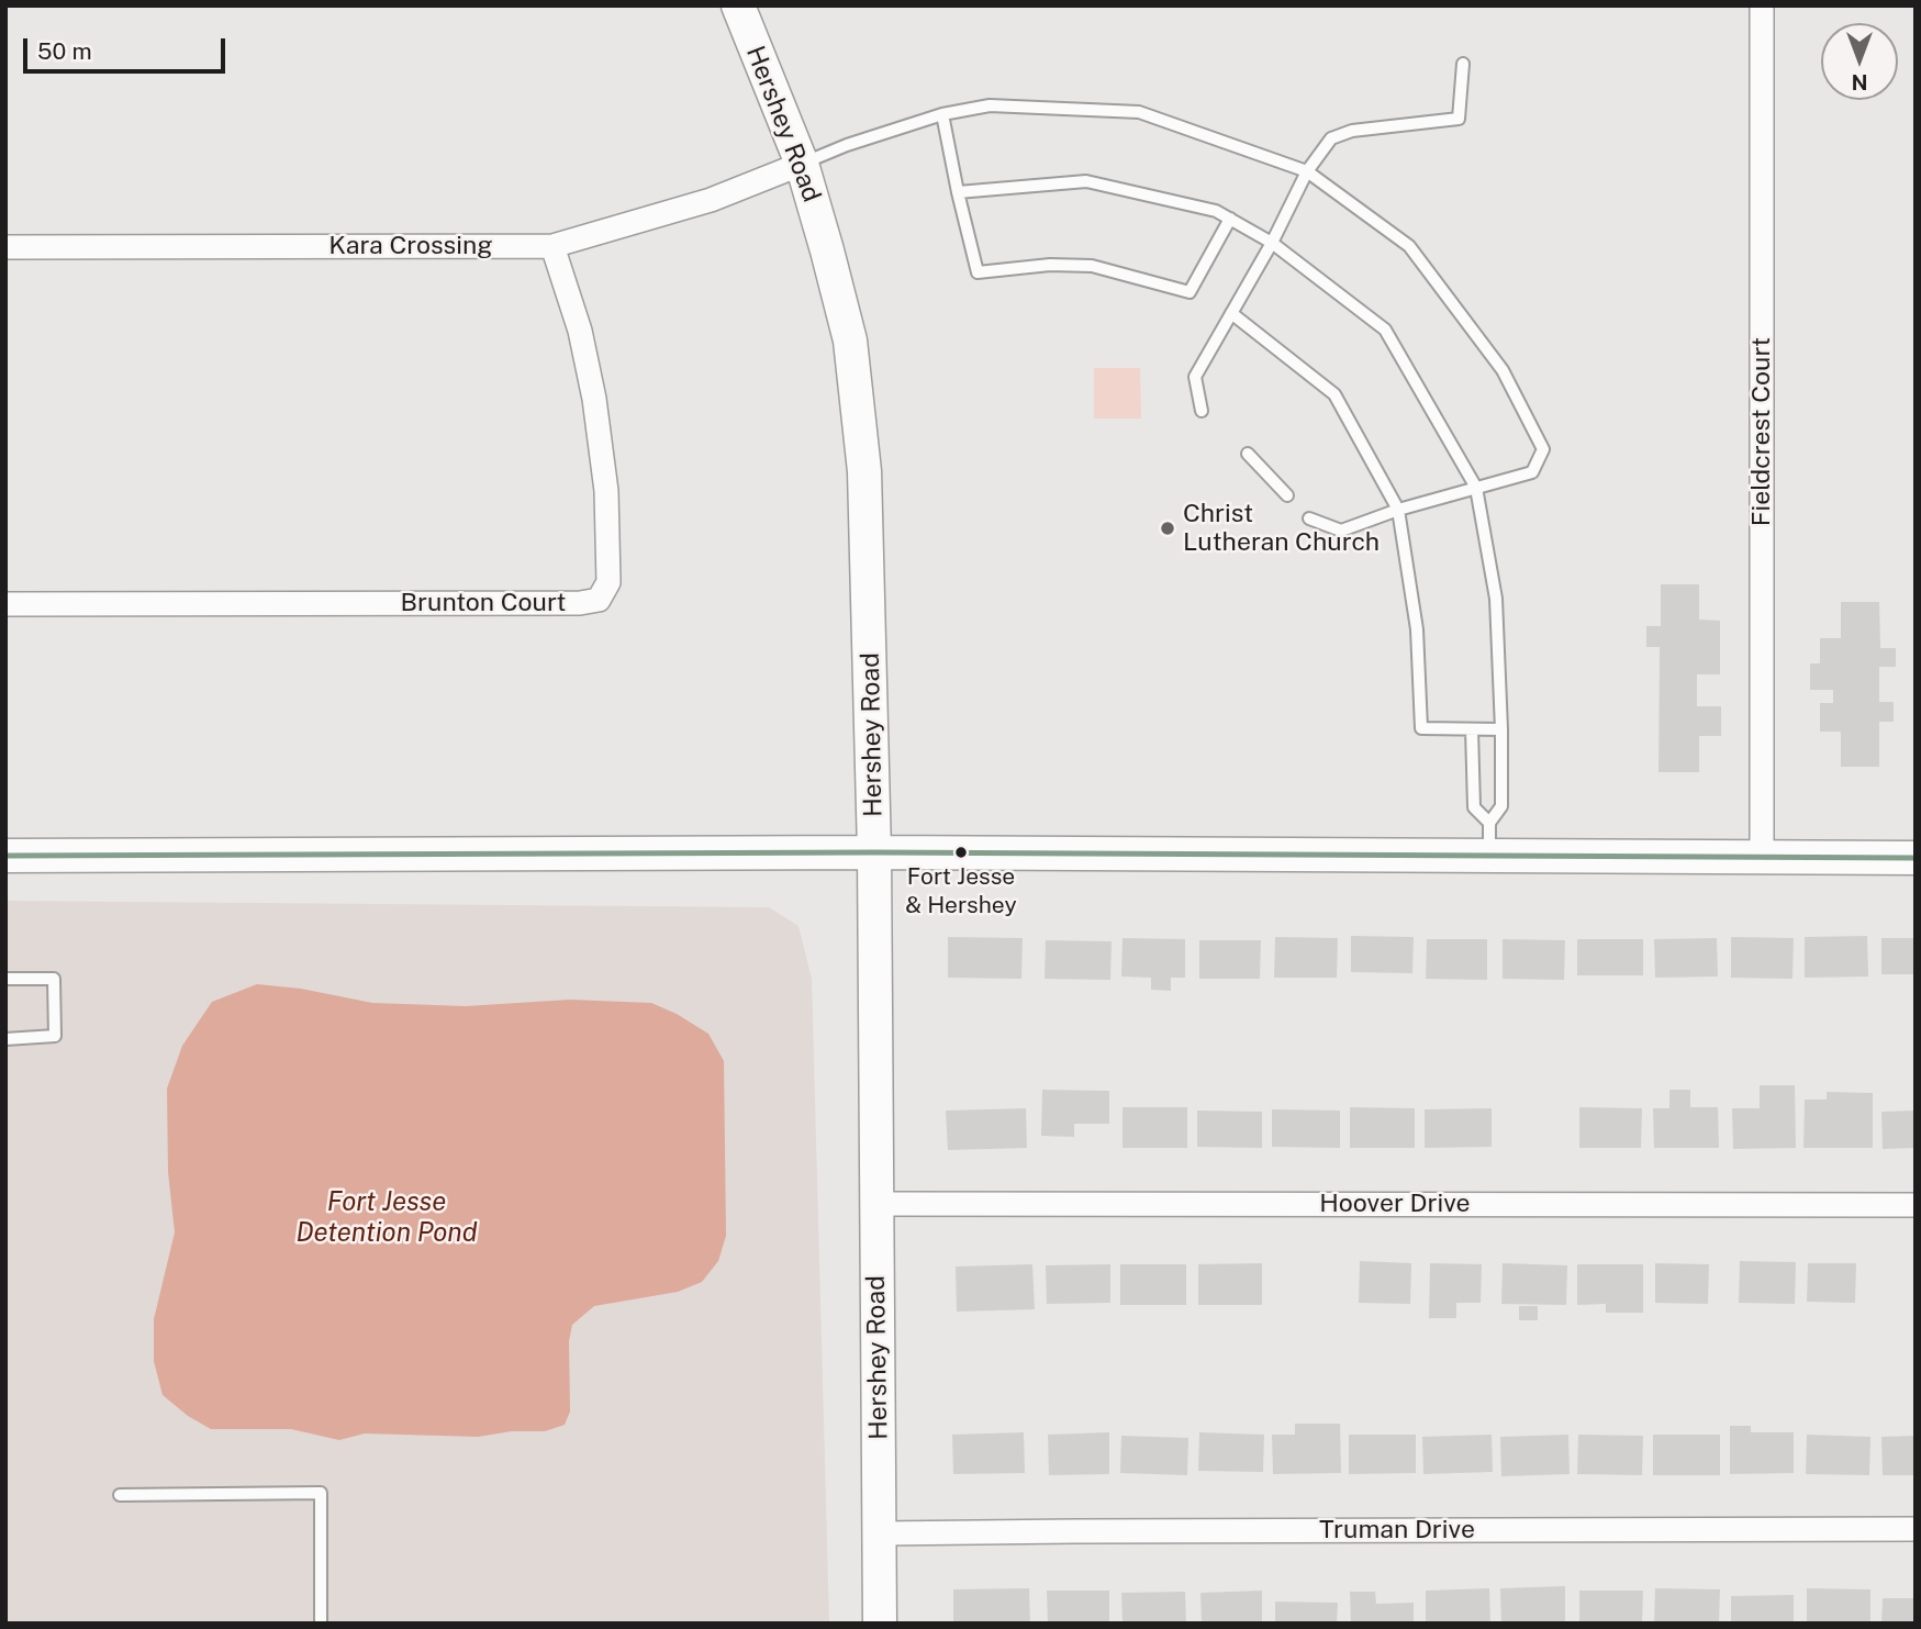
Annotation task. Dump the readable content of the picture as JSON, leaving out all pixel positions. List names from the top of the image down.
{
  "streets": {
    "main road": ["Hershey Road"],
    "street": [
      "Kara Crossing",
      "Fieldcrest Court",
      "Brunton Court",
      "Hoover Drive",
      "Truman Drive"
    ]
  },
  "crossings": [
    ["Hershey Road", "Kara Crossing"],
    ["Hershey Road", "Hoover Drive"],
    ["Hershey Road", "Truman Drive"],
    ["Kara Crossing", "Brunton Court"]
  ],
  "water": ["Fort Jesse Detention Pond"],
  "places": ["Christ Lutheran Church", "Fort Jesse & Hershey"],
  "scale_bar": "50 m",
  "north": "bottom"
}
